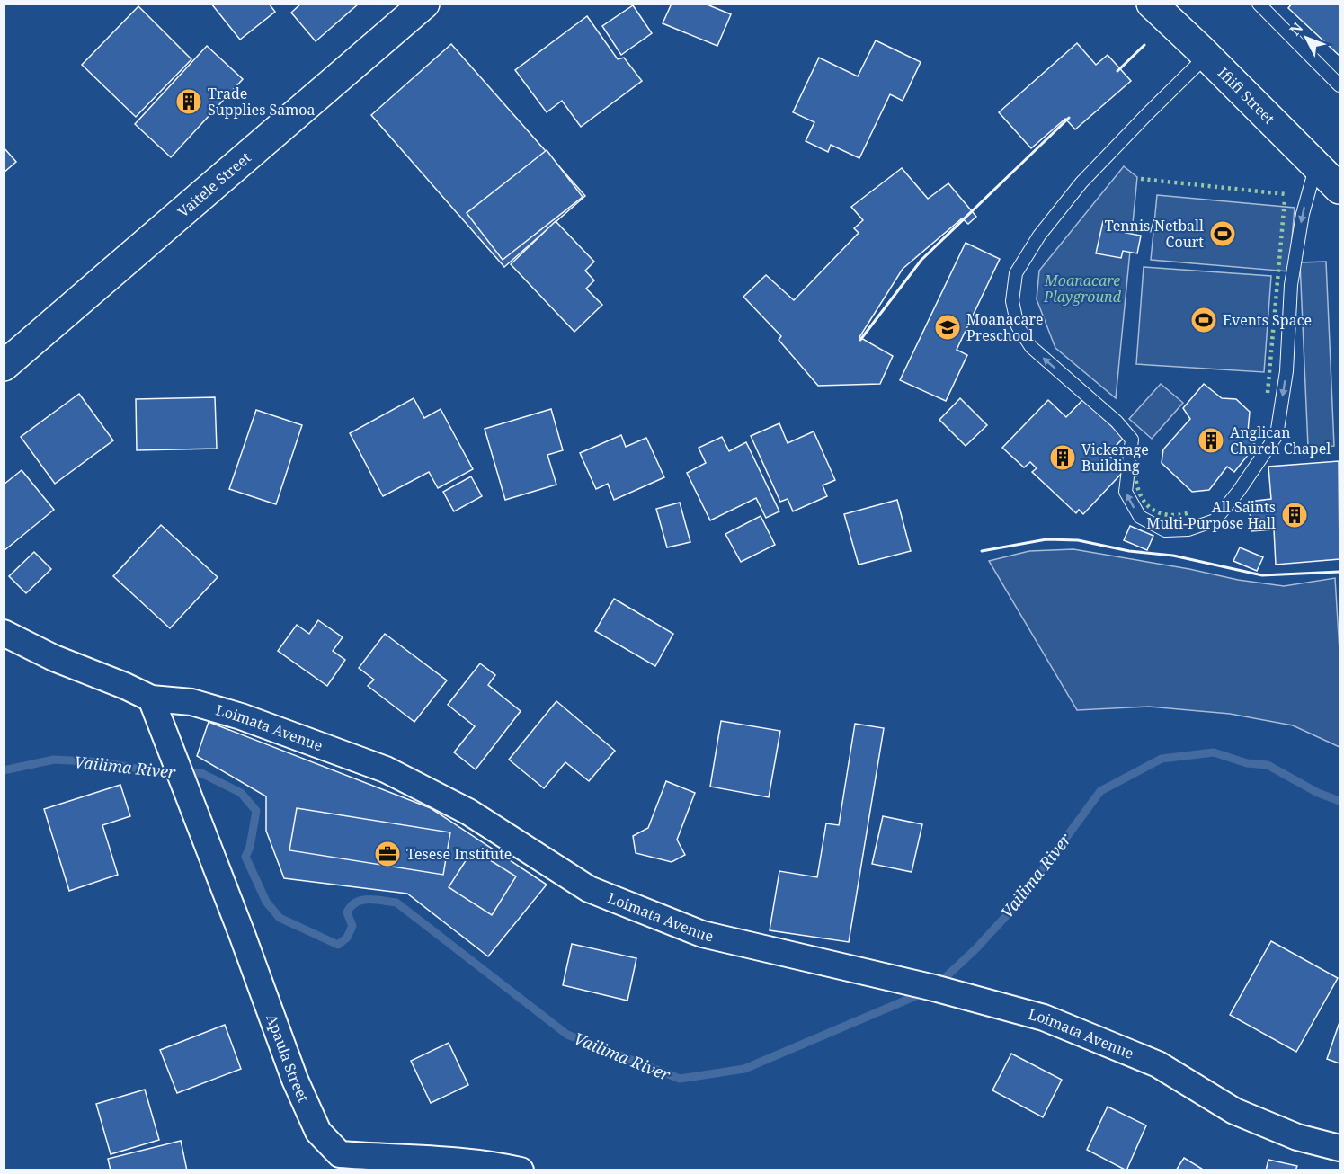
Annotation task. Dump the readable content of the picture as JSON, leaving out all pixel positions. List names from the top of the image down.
{
  "streets": {
    "main road": ["Ifiifi Street", "Vaitele Street"],
    "street": ["Loimata Avenue", "Apaula Street"]
  },
  "crossings": [
    ["Loimata Avenue", "Apaula Street"]
  ],
  "water": ["Vailima River"],
  "parks": ["Moanacare Playground"],
  "places": {
    "building": [
      "Trade Supplies Samoa",
      "Anglican Church Chapel",
      "Vickerage Building",
      "All Saints Multi-Purpose Hall"
    ],
    "sports": ["Tennis/Netball Court", "Events Space"],
    "school or university": ["Moanacare Preschool"],
    "office": ["Tesese Institute"]
  },
  "north": "top left"
}
